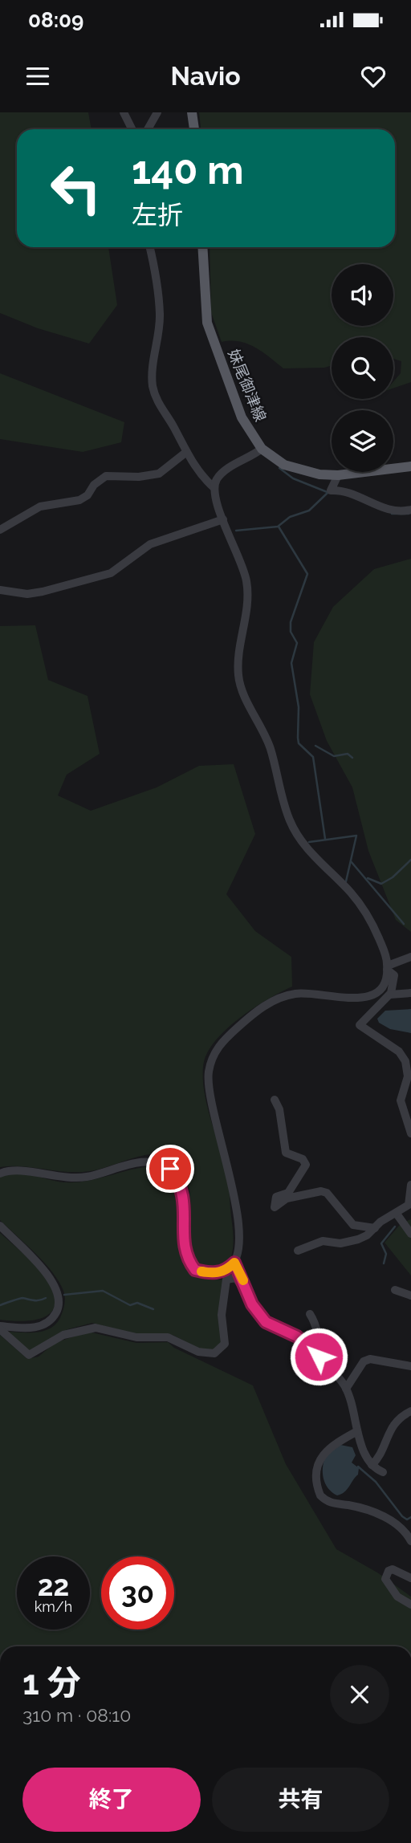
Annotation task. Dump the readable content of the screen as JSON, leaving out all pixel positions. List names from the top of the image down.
{
  "streets": {
    "main road": ["妹尾御津線"]
  },
  "page": {
    "status": "08:09",
    "header": "Navio",
    "turn": ["140 m", "左折"],
    "speed": "22 km/h",
    "limit": "30",
    "heading": ["1 分", "310 m · 08:10"],
    "buttons": ["終了", "共有"]
  }
}
